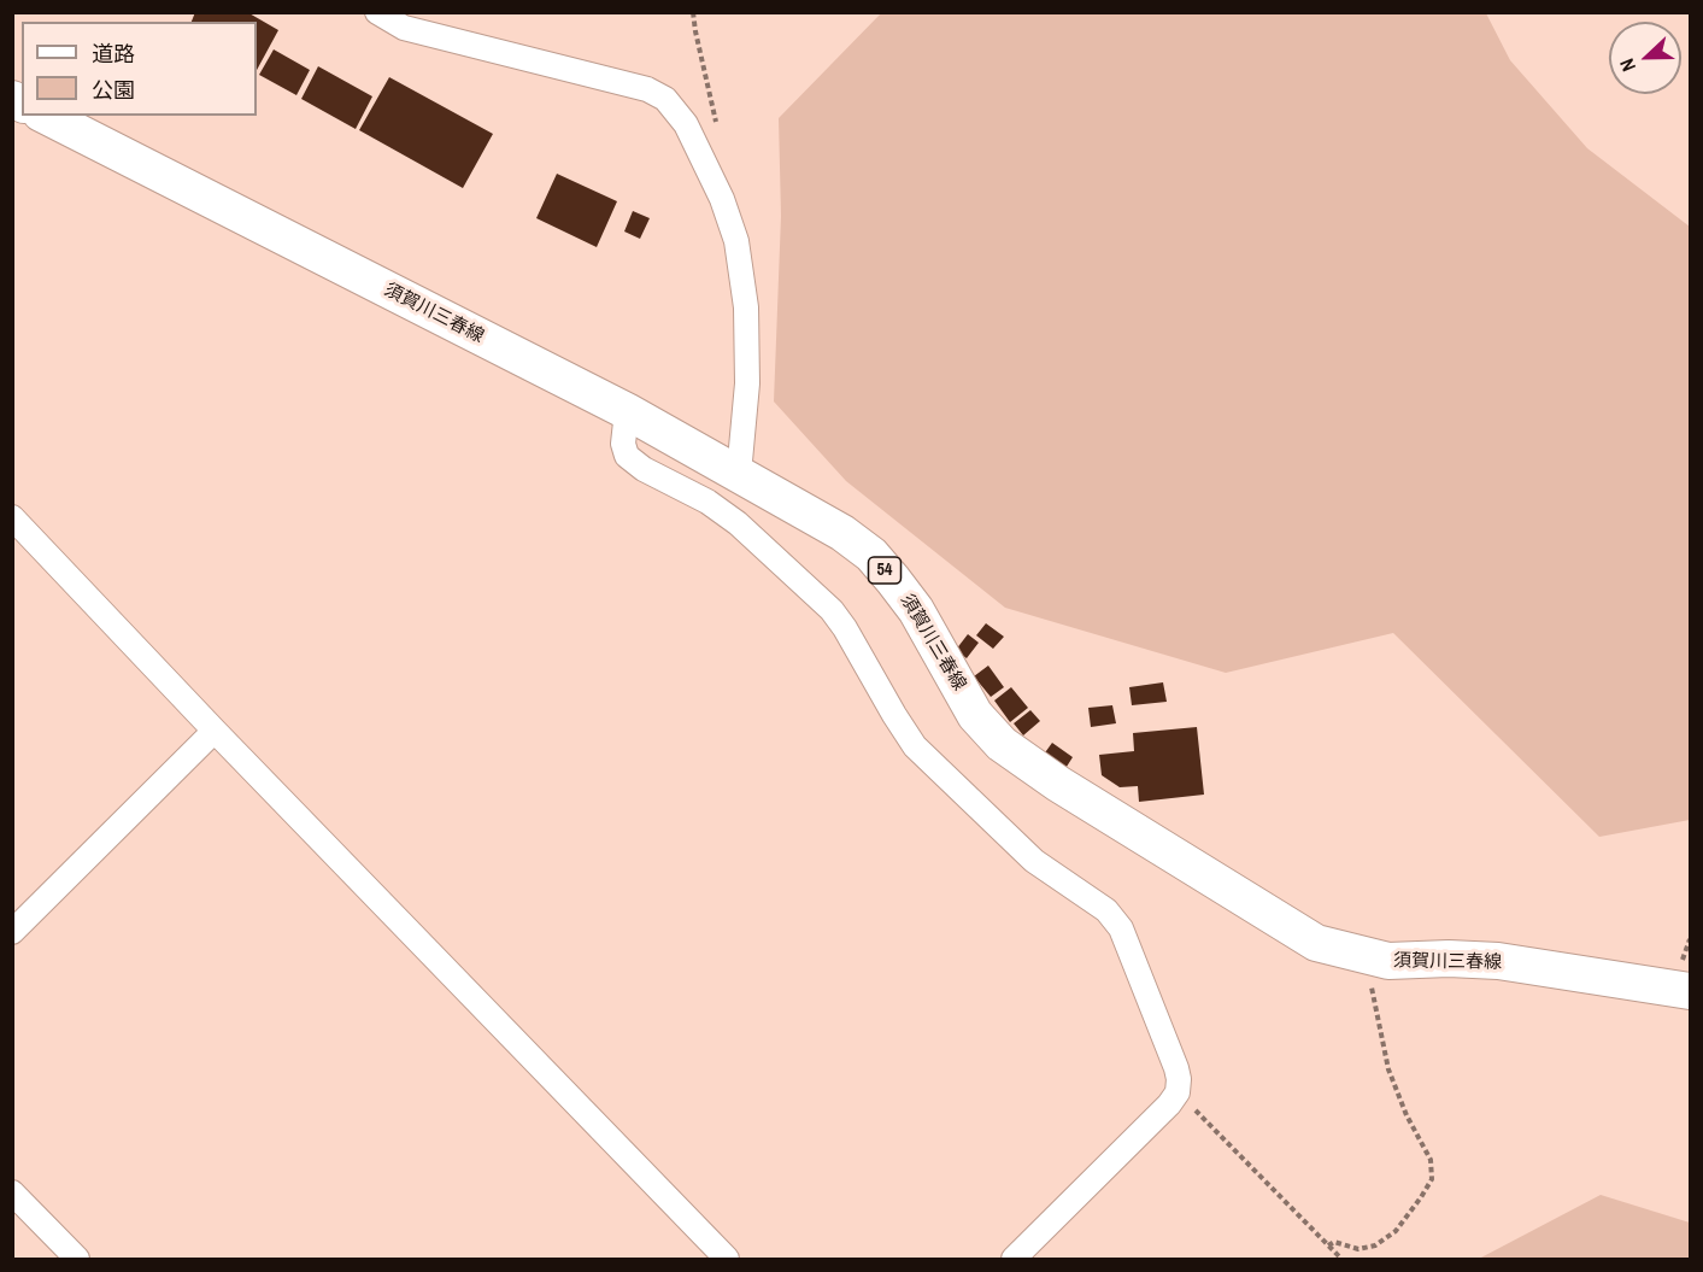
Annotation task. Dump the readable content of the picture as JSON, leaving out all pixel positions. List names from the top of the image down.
{
  "streets": {
    "main road": ["須賀川三春線", "54"]
  },
  "legend": ["道路", "公園"],
  "north": "left"
}
